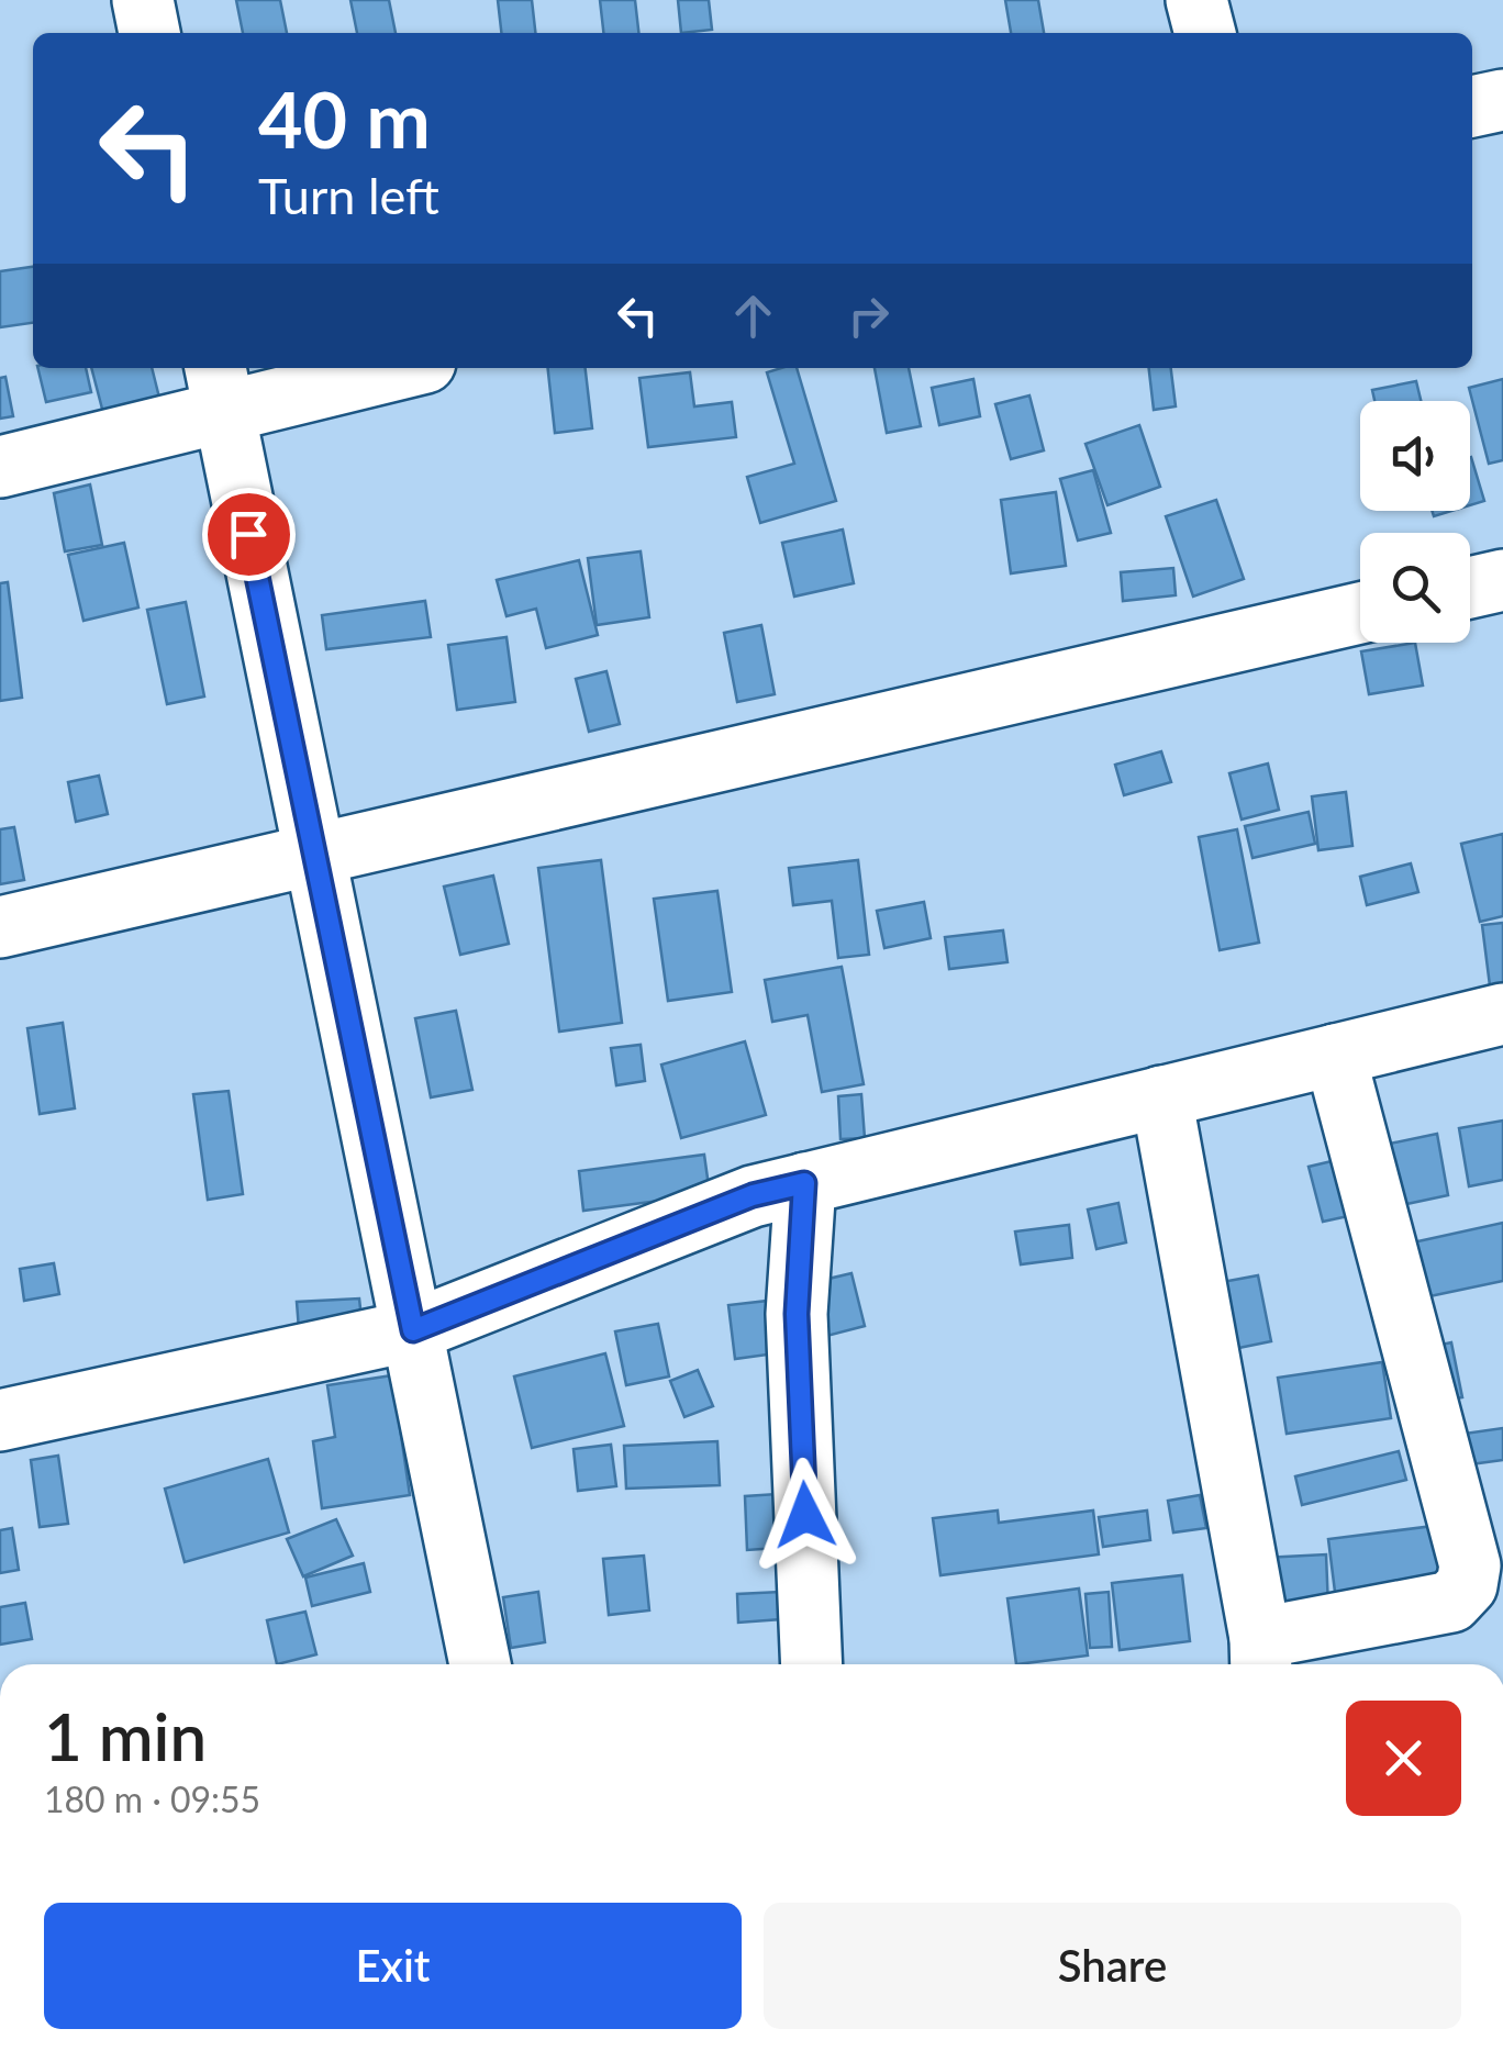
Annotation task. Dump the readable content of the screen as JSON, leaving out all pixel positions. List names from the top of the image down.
{
  "page": {
    "turn": ["40 m", "Turn left"],
    "heading": ["1 min", "180 m · 09:55"],
    "buttons": ["Exit", "Share"]
  }
}
